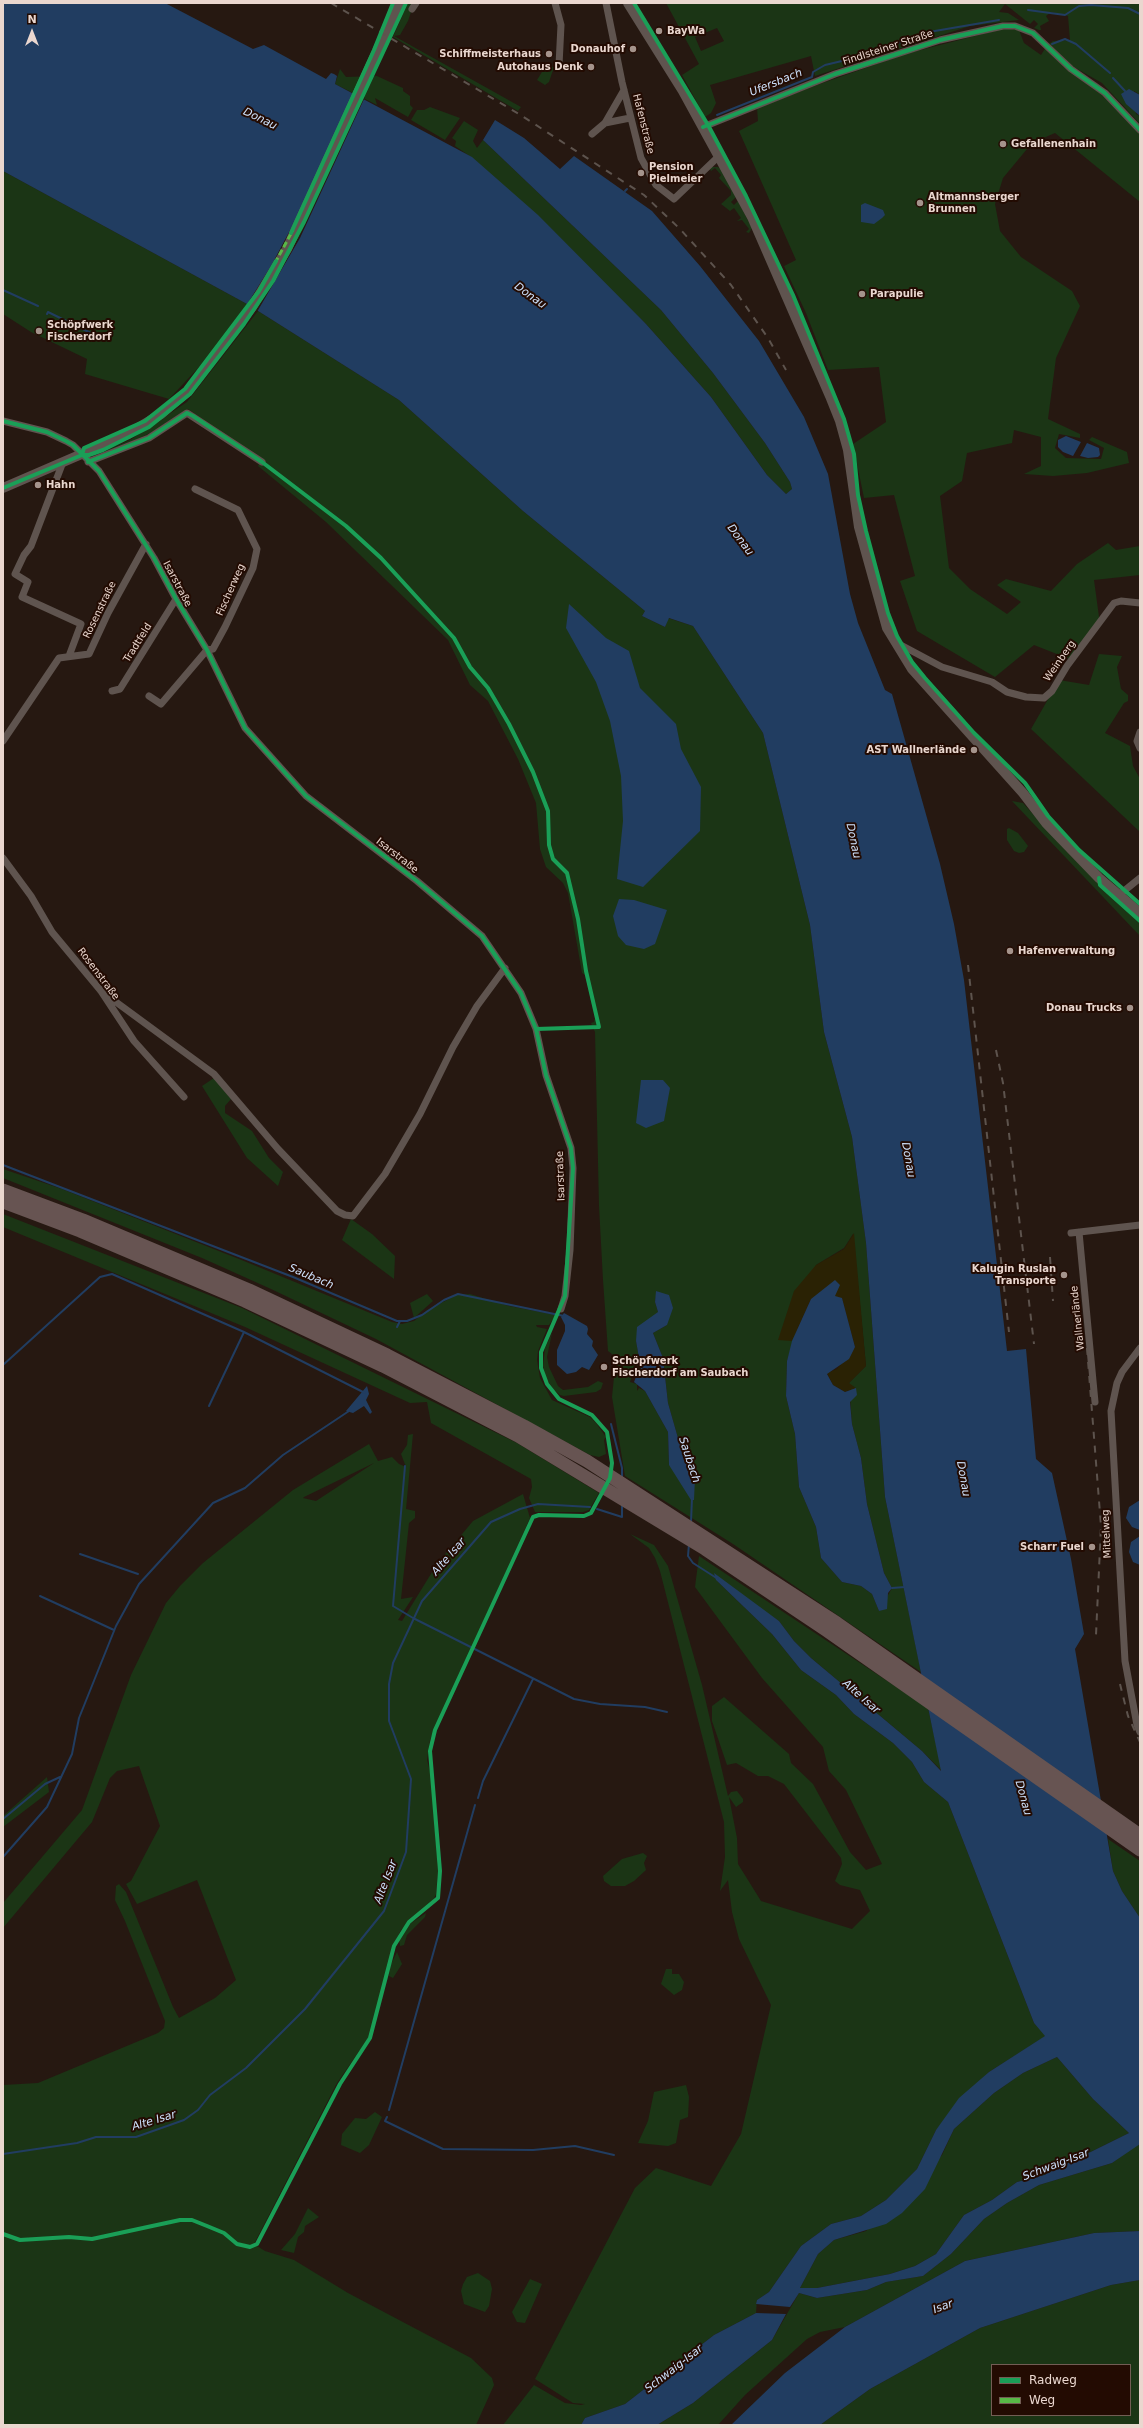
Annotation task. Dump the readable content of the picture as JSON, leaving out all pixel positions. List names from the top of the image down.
{
  "streets": {
    "street": [
      "Findlsteiner Straße",
      "Hafenstraße",
      "Isarstraße",
      "Fischerweg",
      "Rosenstraße",
      "Tradtfeld",
      "Weinberg",
      "Wallnerlände",
      "Mittelweg"
    ]
  },
  "crossings": [
    ["Isarstraße", "Fischerweg"],
    ["Isarstraße", "Rosenstraße"],
    ["Isarstraße", "Tradtfeld"]
  ],
  "water": [
    "Ufersbach",
    "Donau",
    "Saubach",
    "Alte Isar",
    "Schwaig-Isar",
    "Isar"
  ],
  "places": [
    "BayWa",
    "Donauhof",
    "Schiffmeisterhaus",
    "Autohaus Denk",
    "Gefallenenhain",
    "Pension Pielmeier",
    "Altmannsberger Brunnen",
    "Parapulie",
    "Schöpfwerk Fischerdorf",
    "Hahn",
    "AST Wallnerlände",
    "Hafenverwaltung",
    "Donau Trucks",
    "Kalugin Ruslan Transporte",
    "Schöpfwerk Fischerdorf am Saubach",
    "Scharr Fuel"
  ],
  "legend": ["Radweg", "Weg"],
  "north": "top"
}
